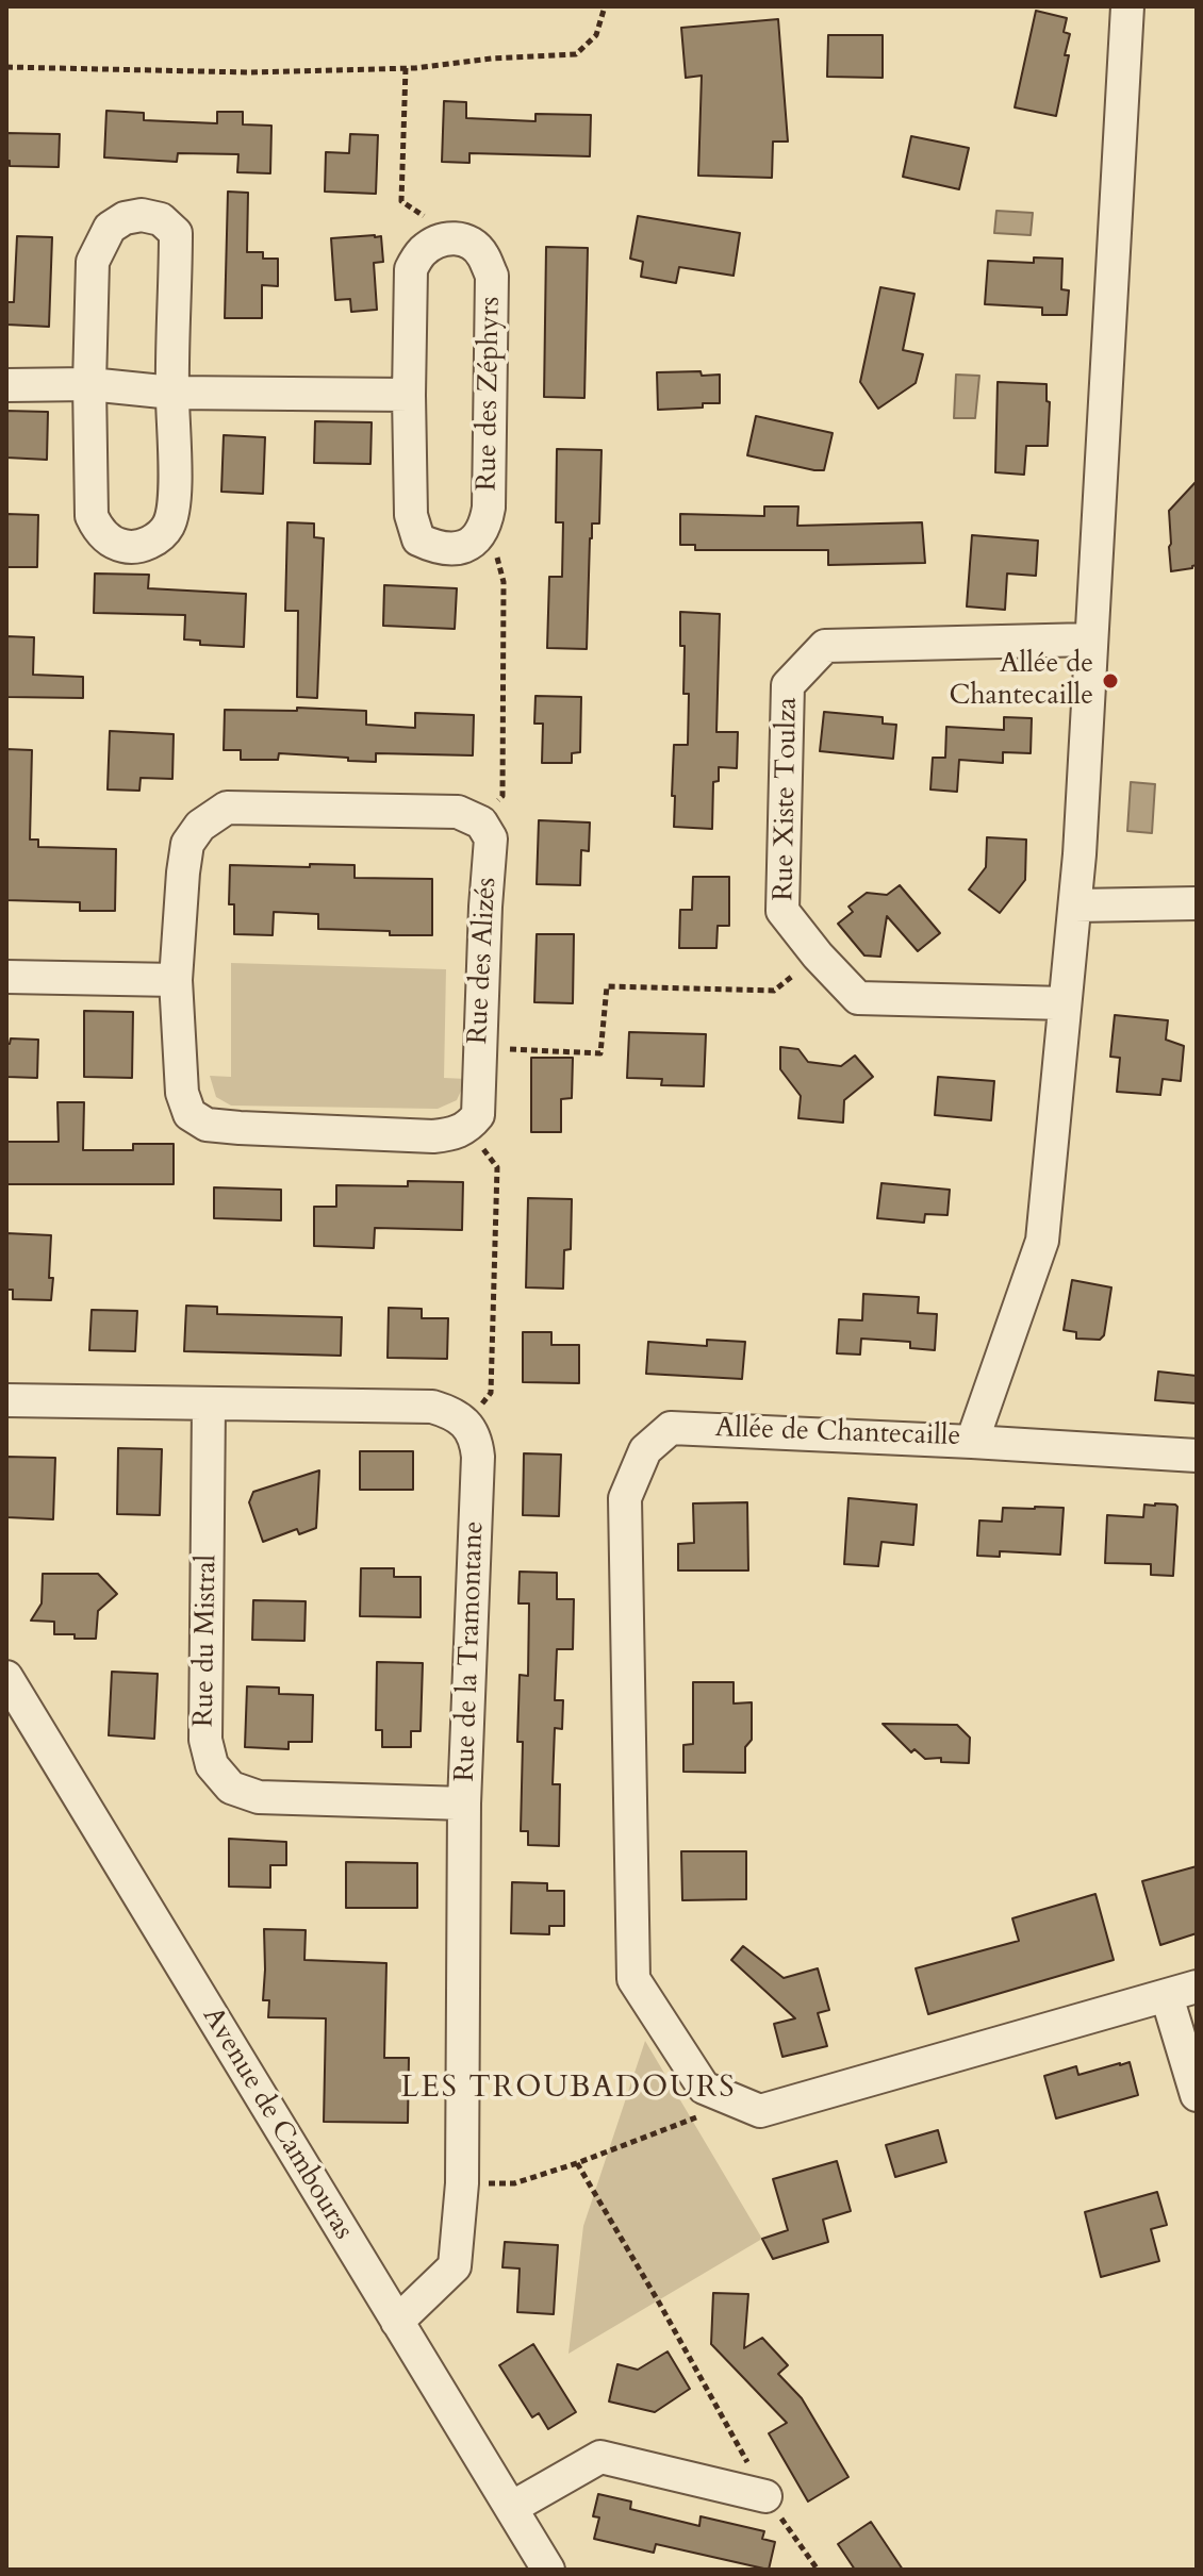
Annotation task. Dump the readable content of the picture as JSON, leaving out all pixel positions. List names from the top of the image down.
{
  "streets": {
    "street": [
      "Rue des Zéphyrs",
      "Rue Xiste Toulza",
      "Rue des Alizés",
      "Allée de Chantecaille",
      "Rue du Mistral",
      "Rue de la Tramontane",
      "Avenue de Cambouras"
    ]
  },
  "crossings": [
    ["Rue Xiste Toulza", "Allée de Chantecaille"],
    ["Rue du Mistral", "Rue de la Tramontane"],
    ["Rue de la Tramontane", "Avenue de Cambouras"]
  ],
  "districts": ["LES TROUBADOURS"],
  "places": ["Allée de Chantecaille"]
}
